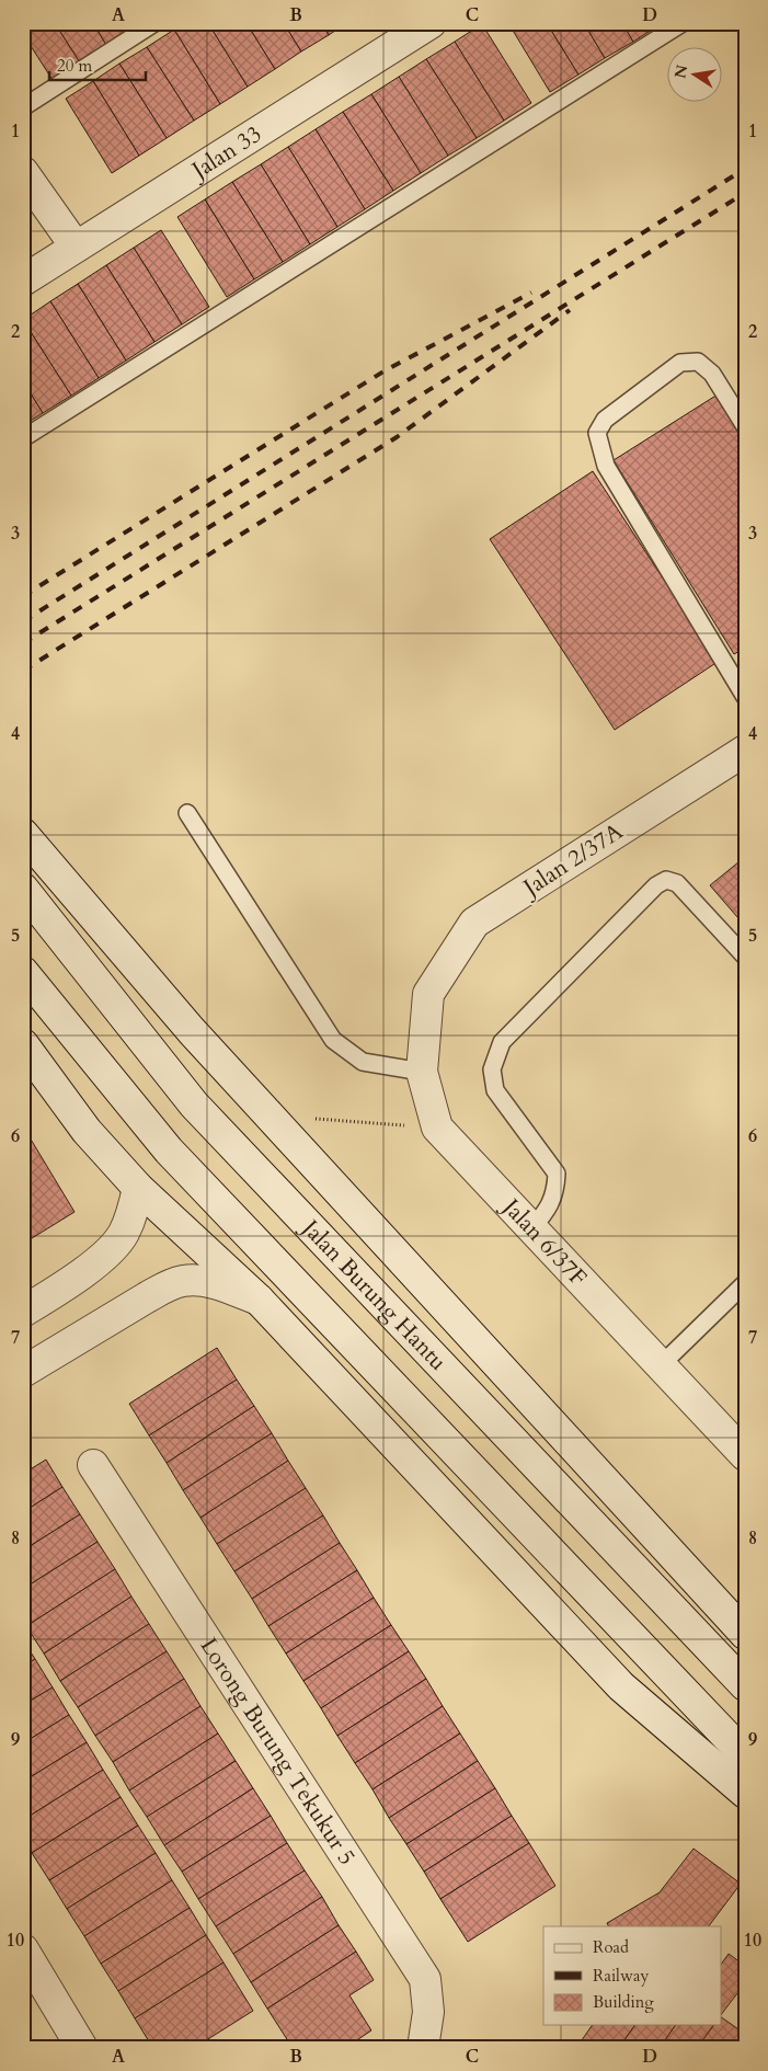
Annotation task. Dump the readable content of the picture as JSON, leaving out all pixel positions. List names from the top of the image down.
{
  "streets": {
    "main road": [
      "Jalan 33",
      "Jalan 2/37A",
      "Jalan 6/37F",
      "Jalan Burung Hantu",
      "Lorong Burung Tekukur 5"
    ]
  },
  "crossings": [
    ["Jalan 2/37A", "Jalan 6/37F"]
  ],
  "legend": ["Road", "Railway", "Building"],
  "scale_bar": "20 m",
  "north": "left",
  "grid": {
    "columns": [
      "A",
      "B",
      "C",
      "D"
    ],
    "rows": [
      "1",
      "2",
      "3",
      "4",
      "5",
      "6",
      "7",
      "8",
      "9",
      "10"
    ]
  }
}
